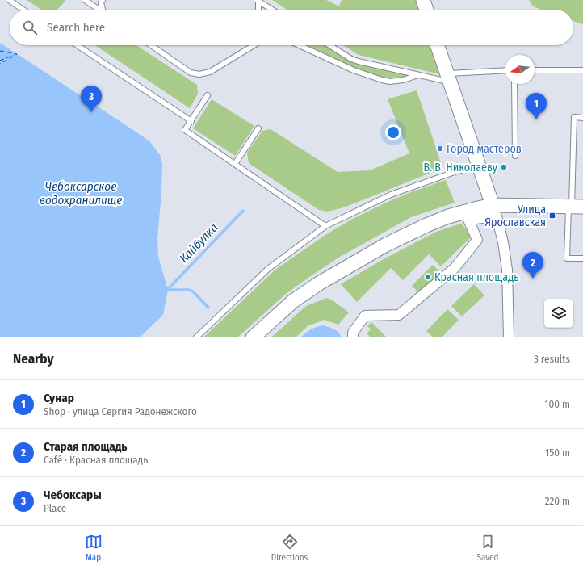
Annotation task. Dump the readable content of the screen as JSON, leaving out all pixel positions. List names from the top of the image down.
{
  "water": ["Чебоксарское водохранилище", "Кайбулка"],
  "places": {
    "other": ["Город мастеров", "В. В. Николаеву", "Красная площадь"],
    "transit": ["Улица Ярославская"]
  },
  "north": "left",
  "page": {
    "search": "Search here",
    "pins": ["3", "1", "2"],
    "heading": ["Nearby", "3 results"],
    "list": [
      {
        "mark": "1",
        "name": "Сунар",
        "note": "Shop · улица Сергия Радонежского",
        "value": "100 m"
      },
      {
        "mark": "2",
        "name": "Старая площадь",
        "note": "Café · Красная площадь",
        "value": "150 m"
      },
      {
        "mark": "3",
        "name": "Чебоксары",
        "note": "Place",
        "value": "220 m"
      }
    ],
    "nav": ["Map", "Directions", "Saved"]
  }
}
